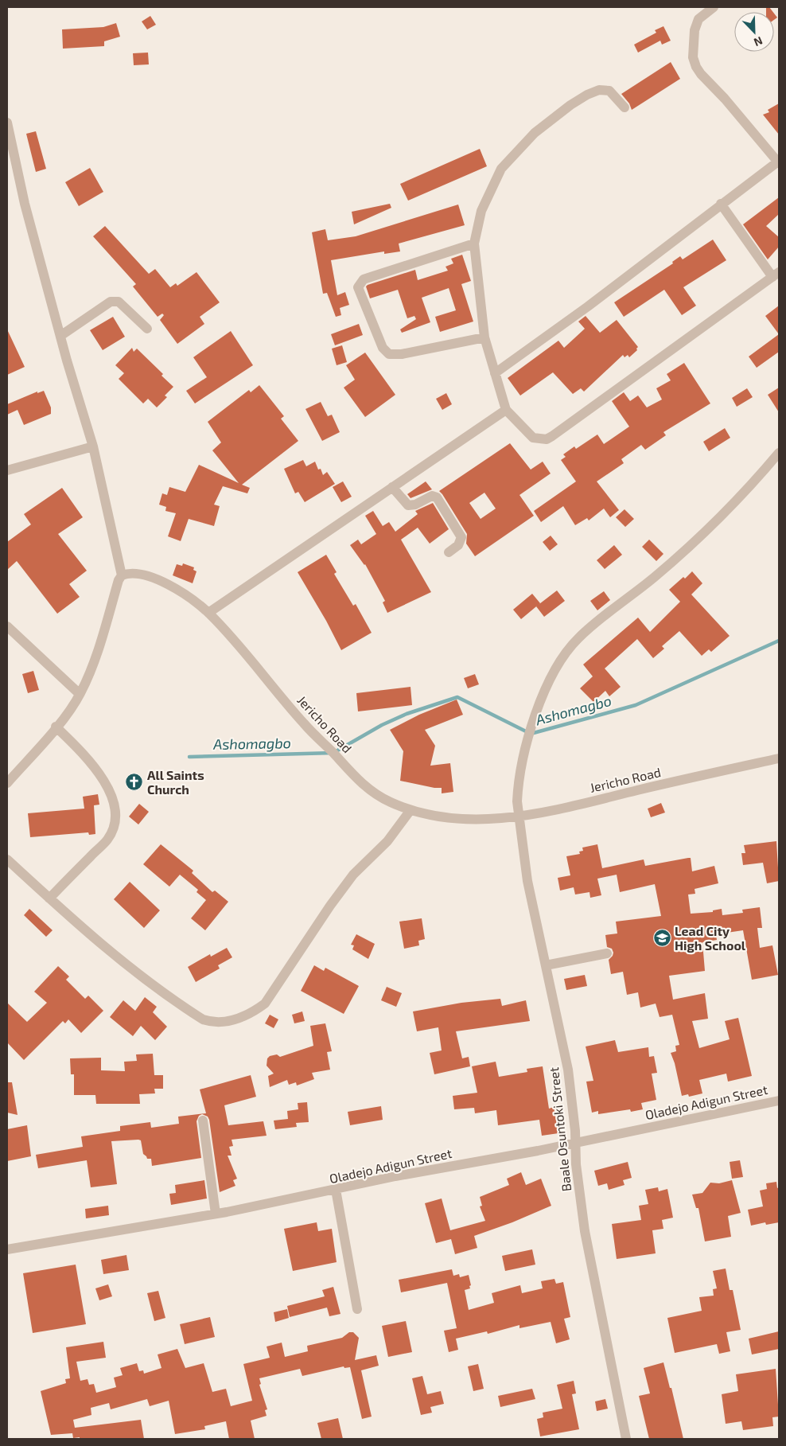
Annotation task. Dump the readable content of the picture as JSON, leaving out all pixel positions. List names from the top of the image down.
{
  "streets": {
    "street": ["Jericho Road", "Oladejo Adigun Street", "Baale Osuntoki Street"]
  },
  "crossings": [
    ["Jericho Road", "Baale Osuntoki Street"],
    ["Oladejo Adigun Street", "Baale Osuntoki Street"]
  ],
  "water": ["Ashomagbo"],
  "places": {
    "church": ["All Saints Church"],
    "school or university": ["Lead City High School"]
  },
  "north": "bottom right"
}
